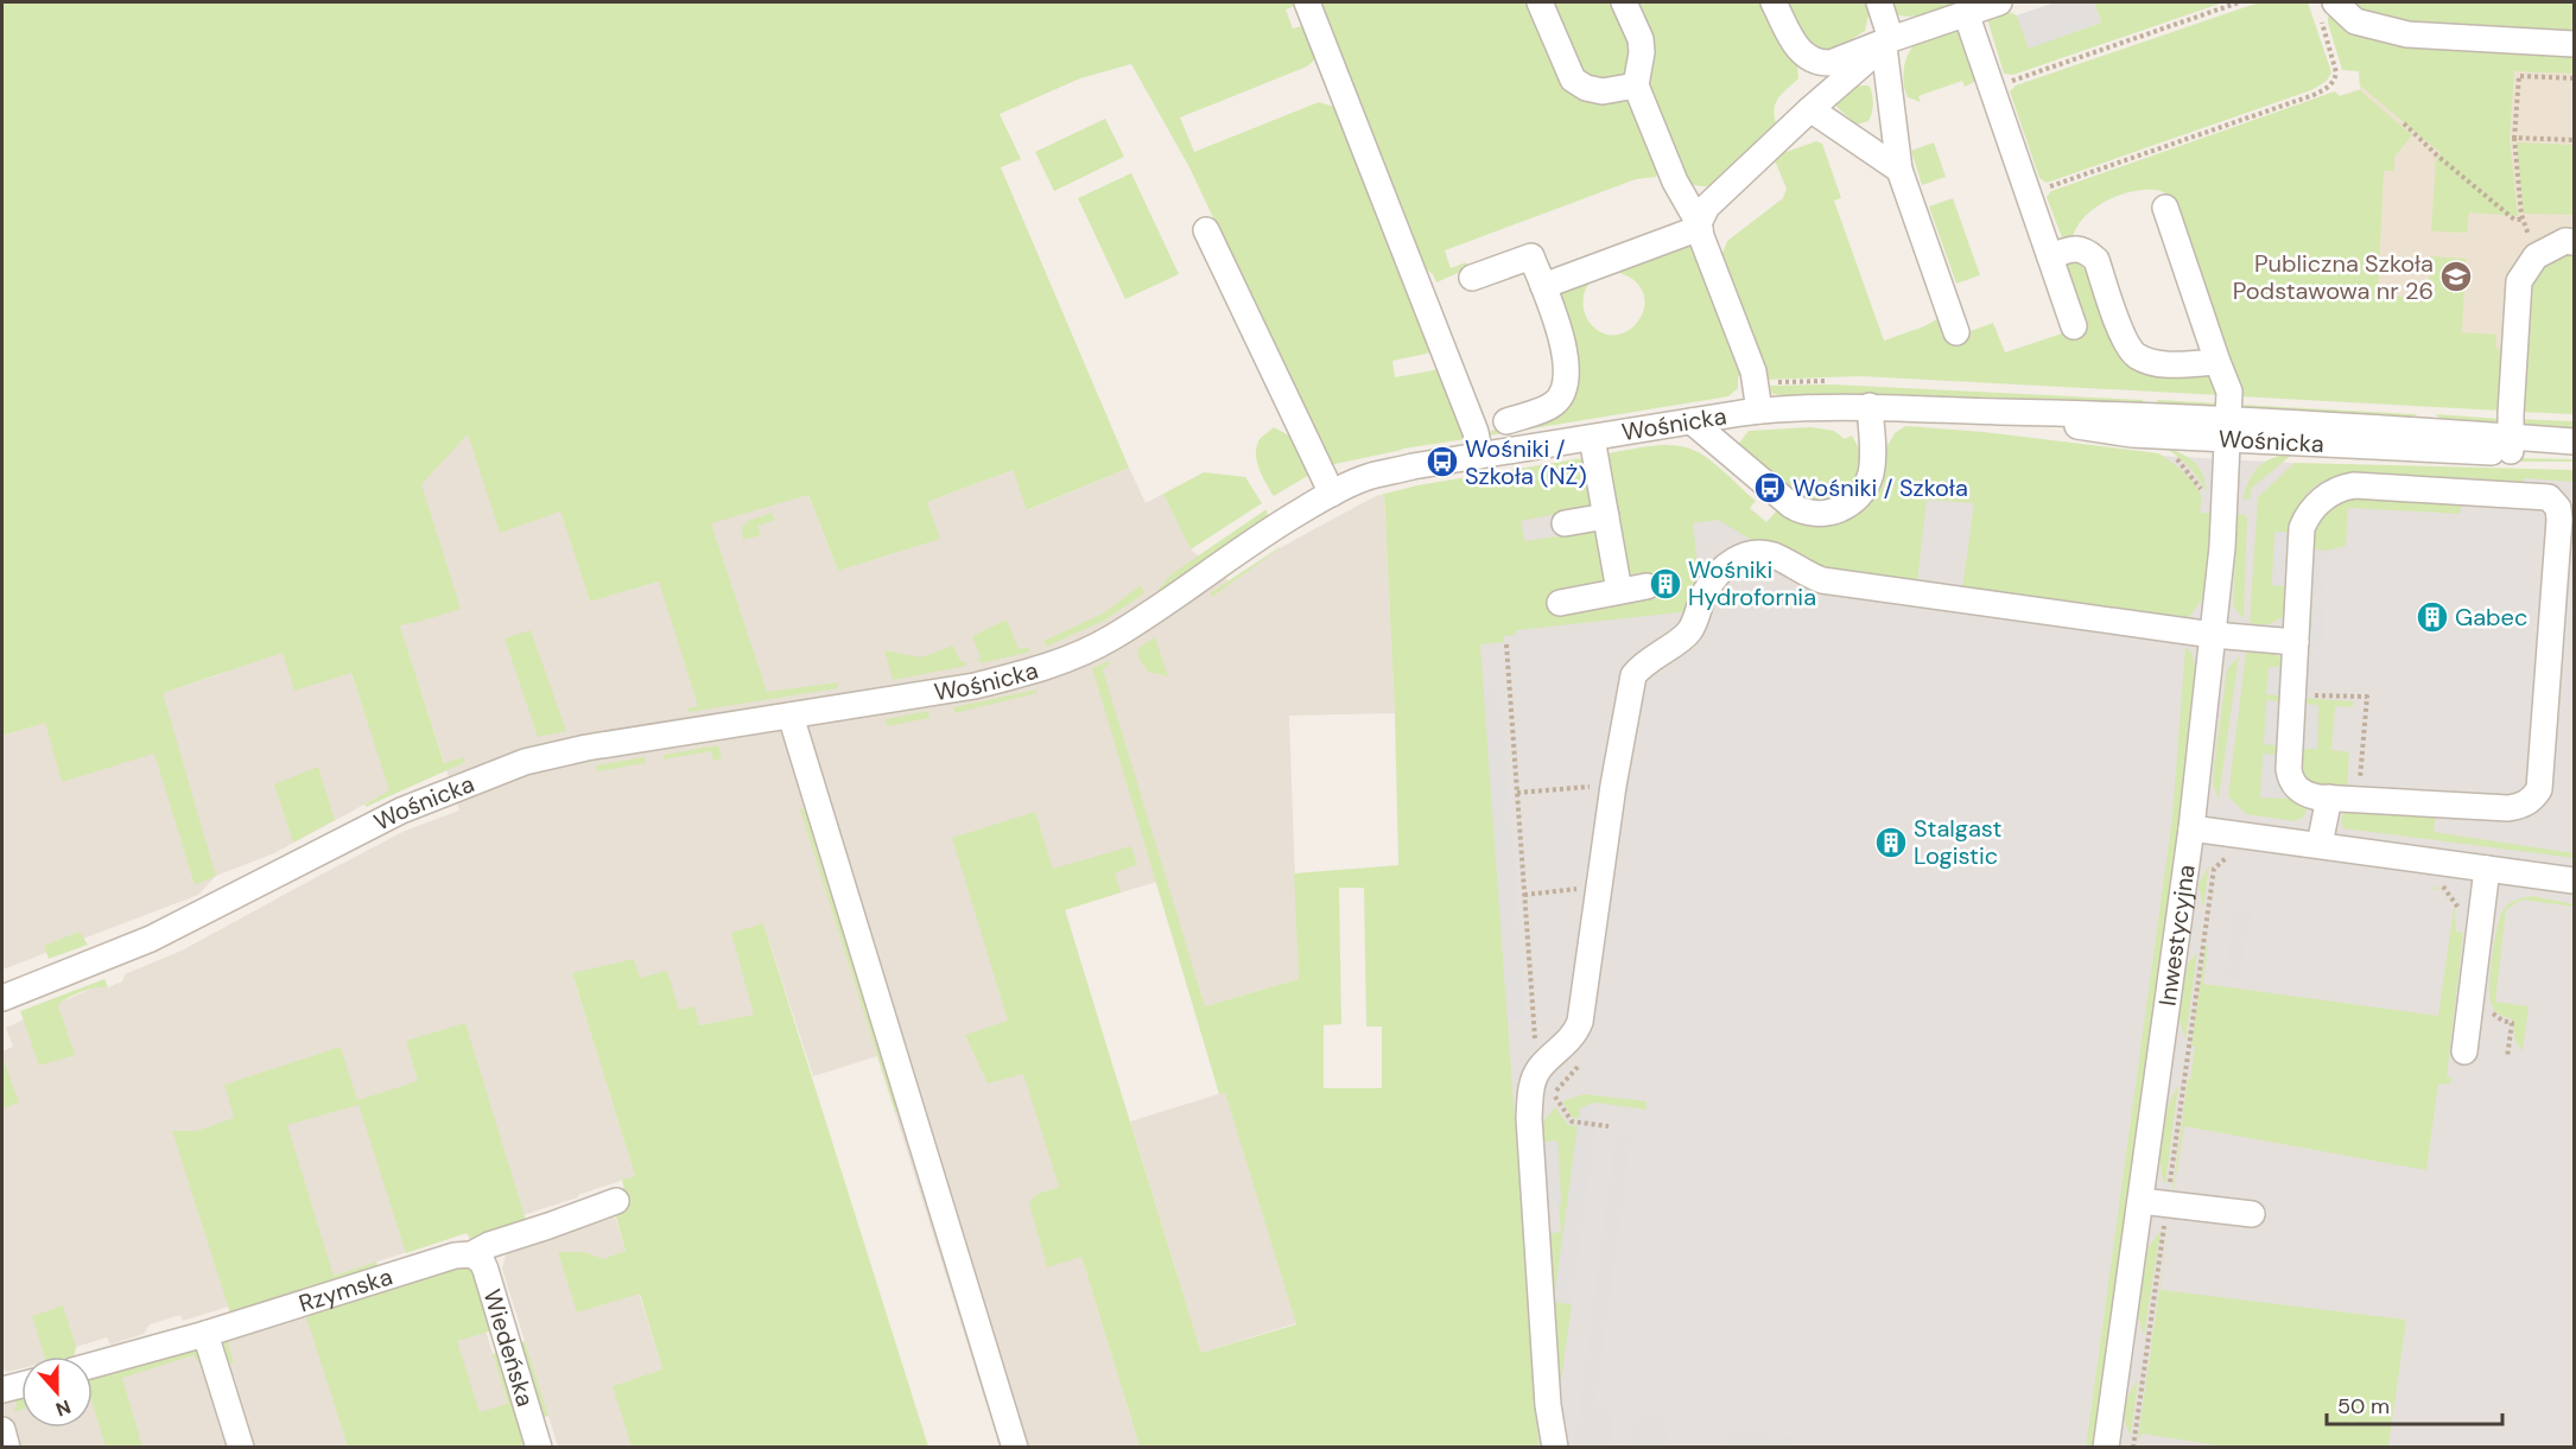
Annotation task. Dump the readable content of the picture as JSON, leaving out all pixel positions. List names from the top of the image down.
{
  "streets": {
    "street": [
      "Wośnicka",
      "Inwestycyjna",
      "Rzymska",
      "Wiedeńska"
    ]
  },
  "crossings": [
    ["Wośnicka", "Inwestycyjna"],
    ["Rzymska", "Wiedeńska"]
  ],
  "places": {
    "school or university": ["Publiczna Szkoła Podstawowa nr 26"],
    "bus stop": ["Wośniki / Szkoła (NŻ)", "Wośniki / Szkoła"],
    "building": ["Wośniki Hydrofornia", "Gabec", "Stalgast Logistic"]
  },
  "scale_bar": "50 m",
  "north": "bottom"
}
